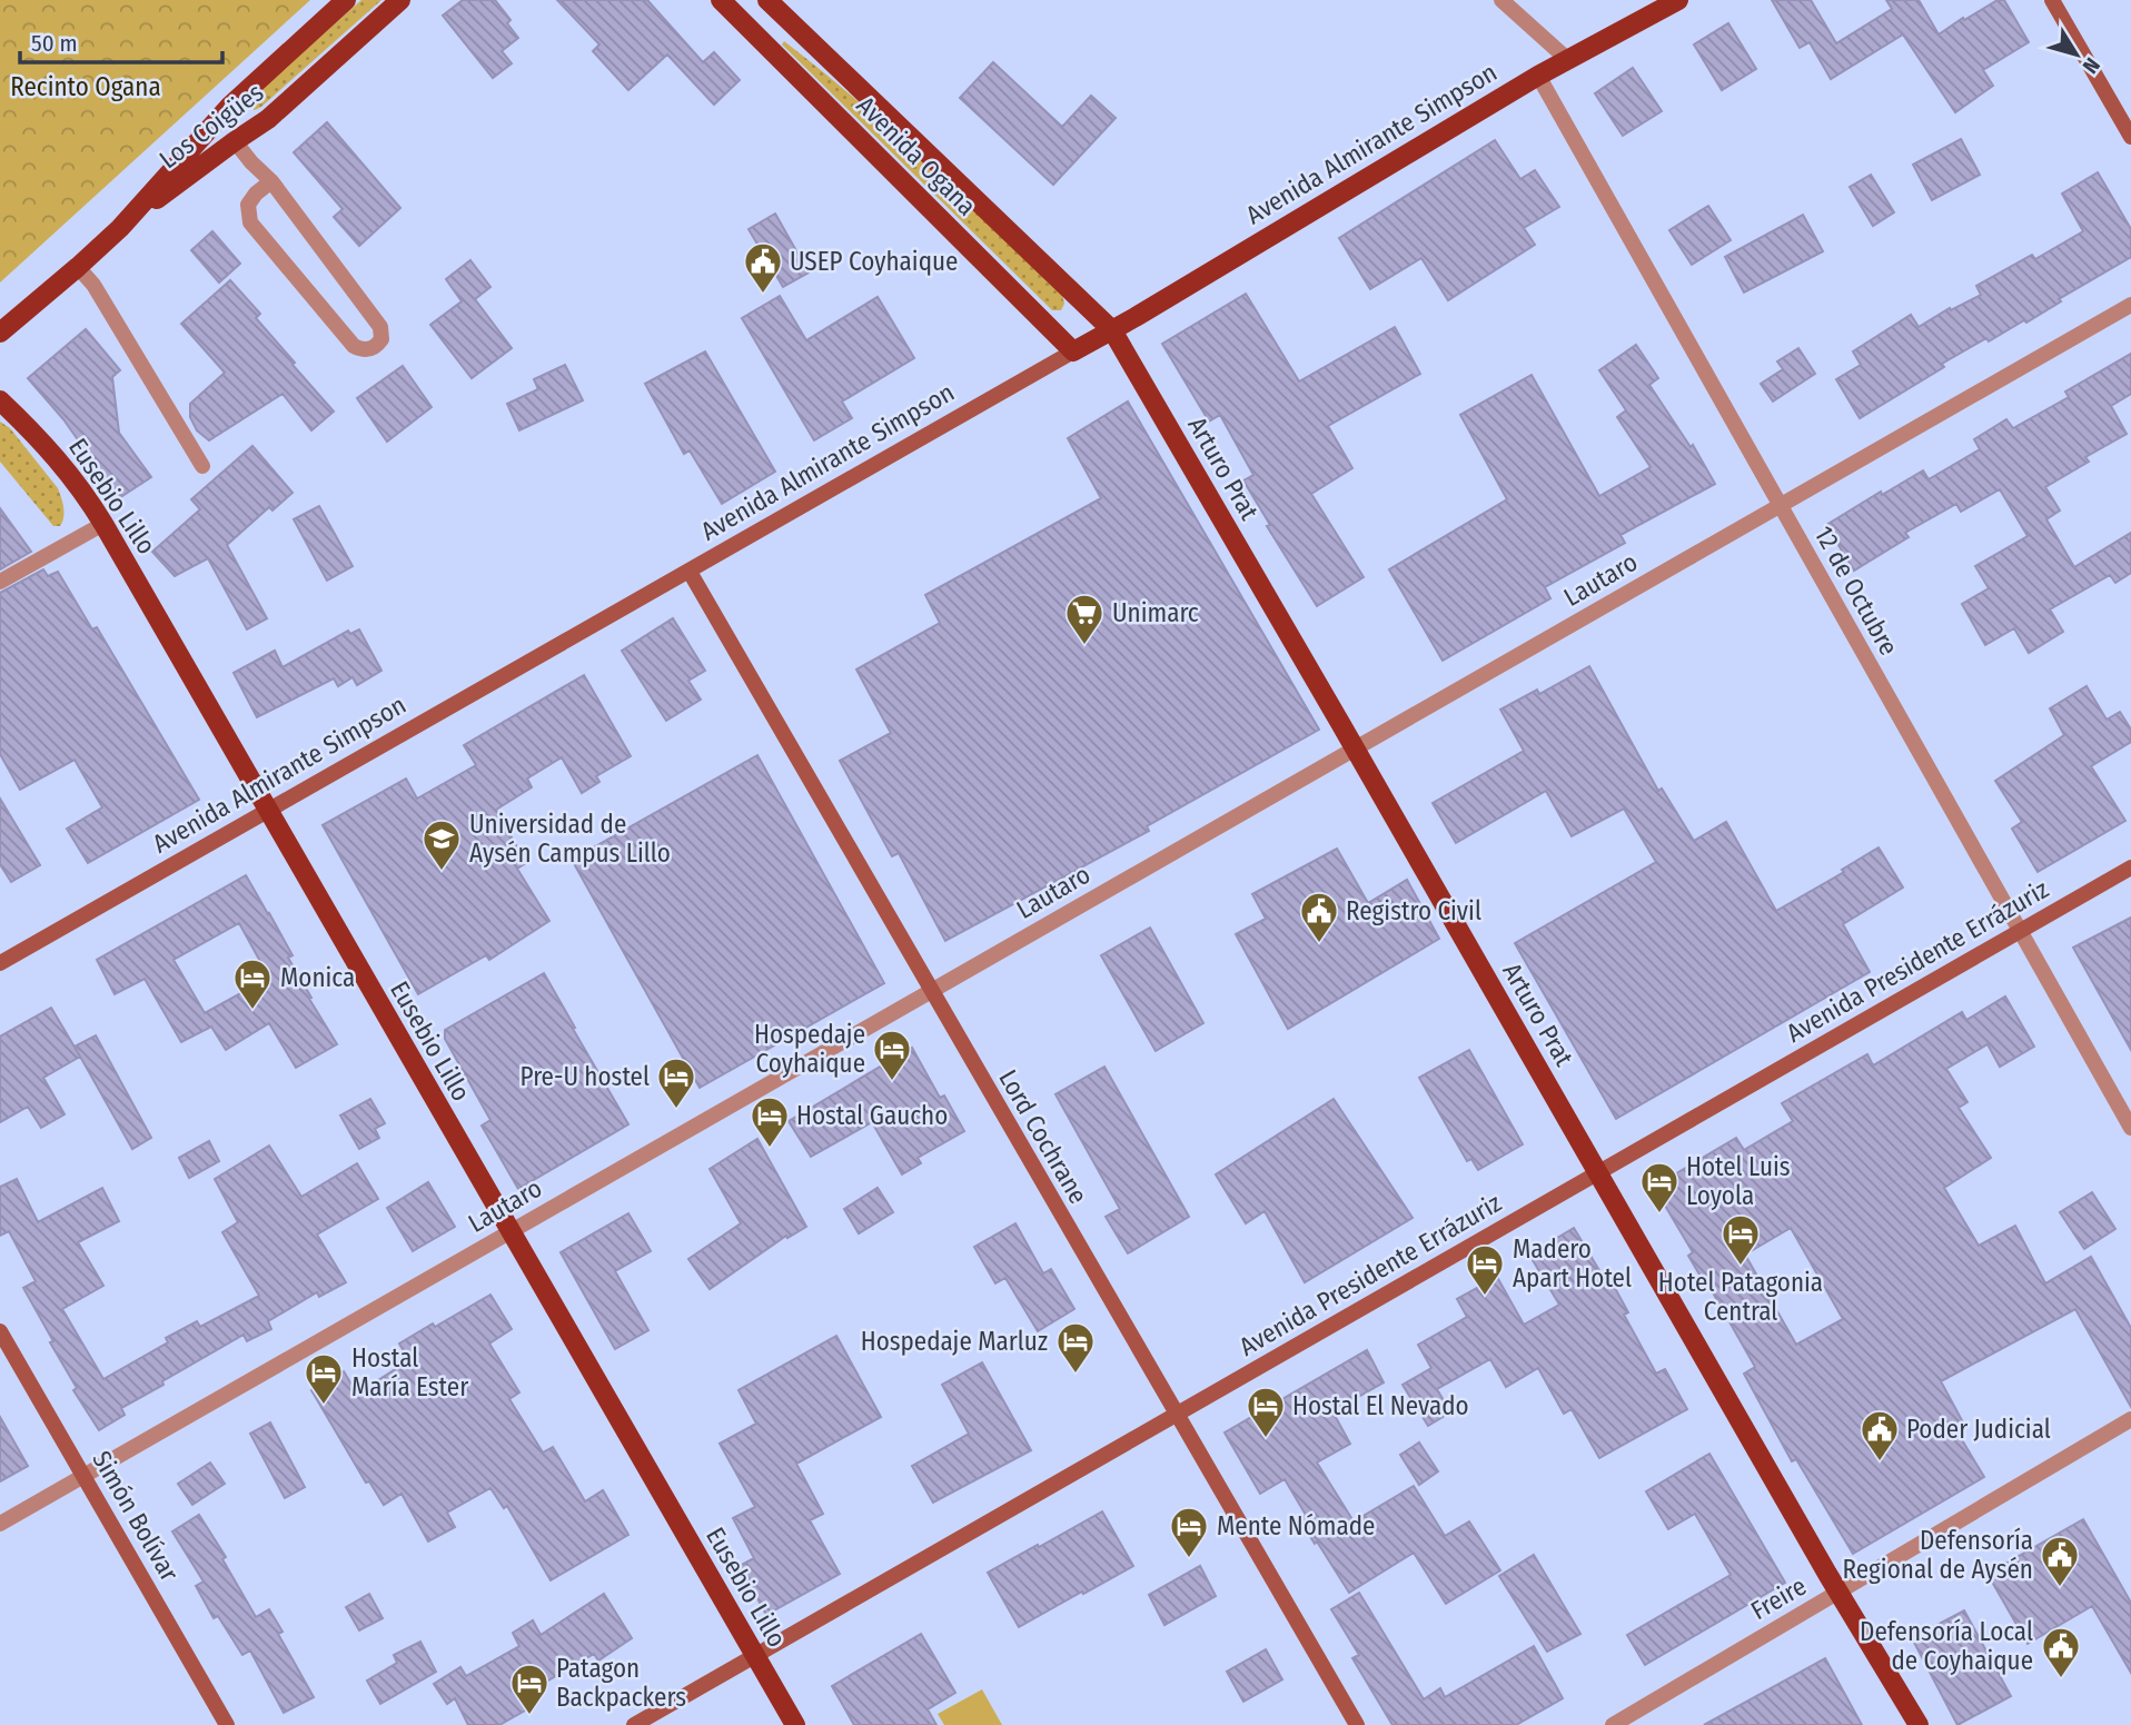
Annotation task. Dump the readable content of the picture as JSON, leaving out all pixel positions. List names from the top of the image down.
{
  "streets": {
    "main road": [
      "Los Coigües",
      "Avenida Almirante Simpson",
      "Avenida Ogana",
      "Arturo Prat",
      "Eusebio Lillo",
      "Avenida Presidente Errázuriz",
      "Lord Cochrane",
      "Simón Bolívar"
    ],
    "street": ["Lautaro", "12 de Octubre", "Freire"]
  },
  "crossings": [
    ["Avenida Almirante Simpson", "Avenida Ogana"],
    ["Avenida Almirante Simpson", "Arturo Prat"],
    ["Avenida Almirante Simpson", "Eusebio Lillo"],
    ["Avenida Almirante Simpson", "12 de Octubre"],
    ["Avenida Almirante Simpson", "Lord Cochrane"],
    ["Avenida Ogana", "Arturo Prat"],
    ["Arturo Prat", "Lautaro"],
    ["Arturo Prat", "Avenida Presidente Errázuriz"],
    ["Arturo Prat", "Freire"],
    ["Eusebio Lillo", "Lautaro"],
    ["Eusebio Lillo", "Avenida Presidente Errázuriz"],
    ["Lautaro", "12 de Octubre"],
    ["Lautaro", "Lord Cochrane"],
    ["Lautaro", "Simón Bolívar"],
    ["12 de Octubre", "Avenida Presidente Errázuriz"],
    ["Avenida Presidente Errázuriz", "Lord Cochrane"]
  ],
  "parks": ["Recinto Ogana"],
  "places": {
    "public building": [
      "USEP Coyhaique",
      "Registro Civil",
      "Poder Judicial",
      "Defensoría Regional de Aysén",
      "Defensoría Local de Coyhaique"
    ],
    "supermarket": ["Unimarc"],
    "school or university": ["Universidad de Aysén Campus Lillo"],
    "hotel": [
      "Monica",
      "Hospedaje Coyhaique",
      "Pre-U hostel",
      "Hostal Gaucho",
      "Hotel Luis Loyola",
      "Hotel Patagonia Central",
      "Madero Apart Hotel",
      "Hospedaje Marluz",
      "Hostal María Ester",
      "Hostal El Nevado",
      "Mente Nómade",
      "Patagon Backpackers"
    ]
  },
  "scale_bar": "50 m",
  "north": "bottom right"
}
